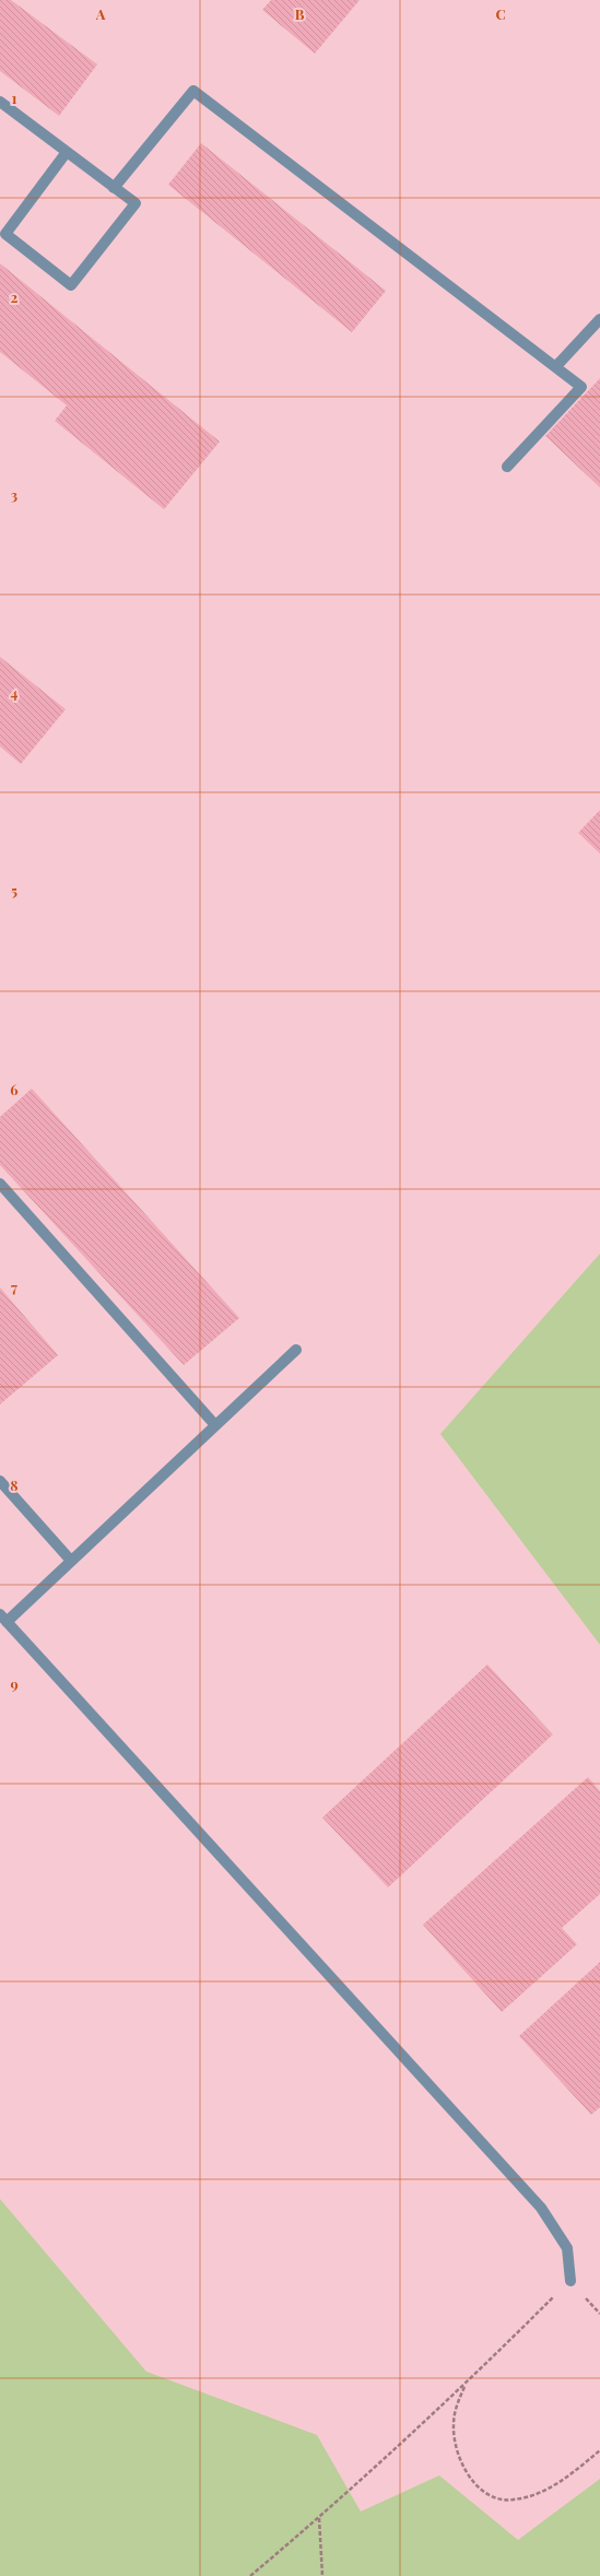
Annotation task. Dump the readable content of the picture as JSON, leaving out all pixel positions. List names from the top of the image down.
{
  "grid": {
    "columns": ["A", "B", "C"],
    "rows": [
      "1",
      "2",
      "3",
      "4",
      "5",
      "6",
      "7",
      "8",
      "9"
    ]
  }
}
